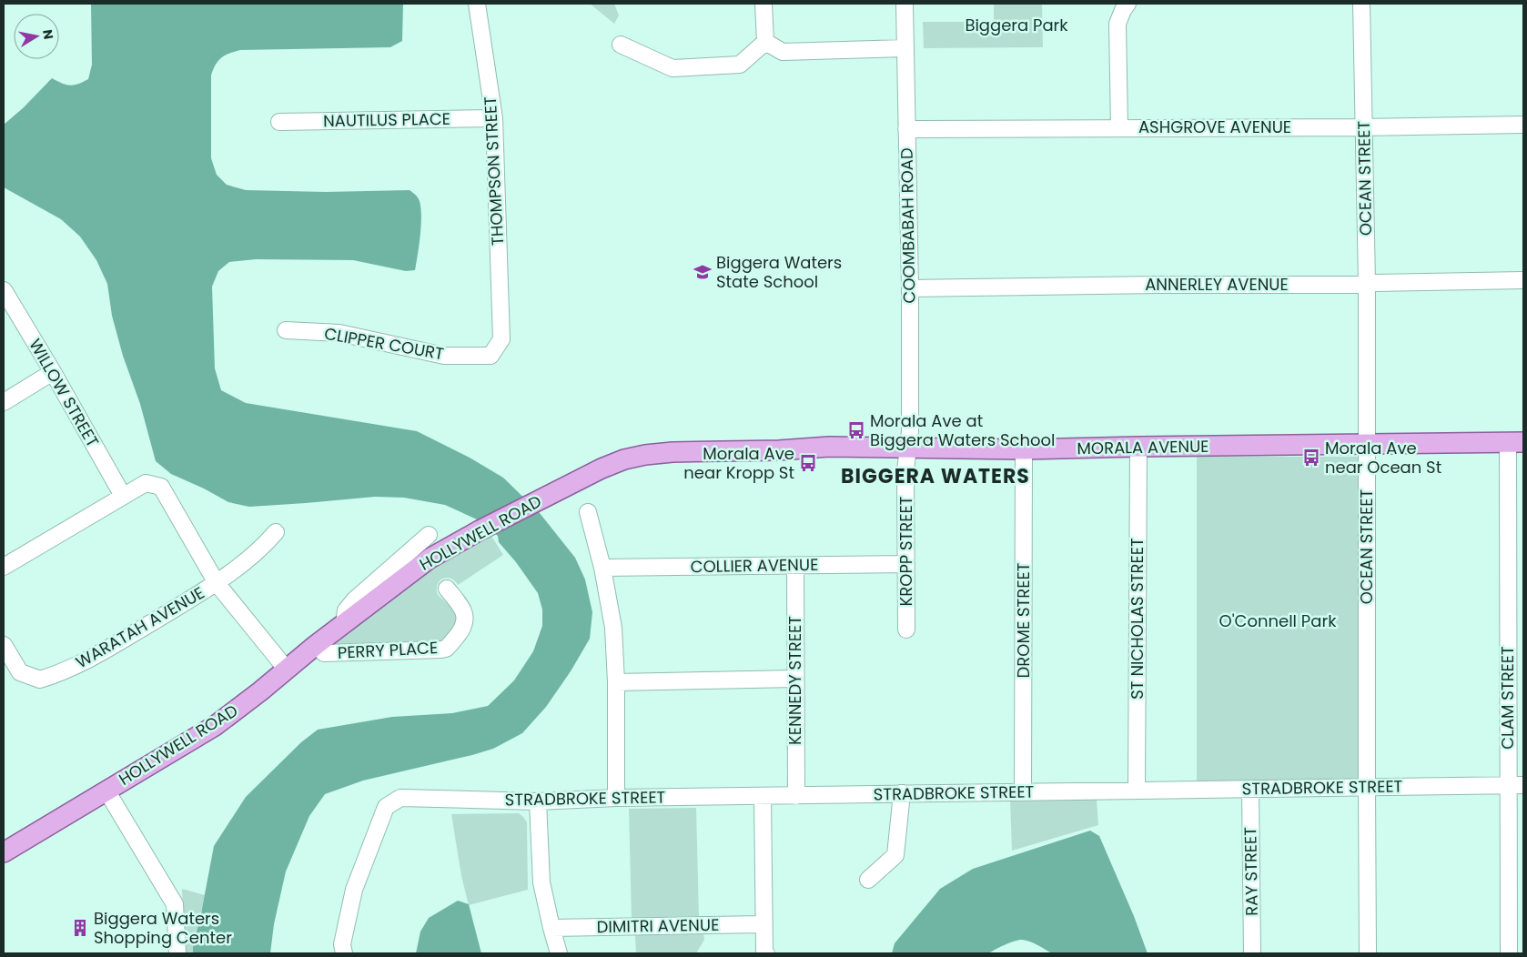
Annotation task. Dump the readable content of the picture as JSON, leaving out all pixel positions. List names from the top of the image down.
{
  "streets": {
    "main road": ["MORALA AVENUE", "HOLLYWELL ROAD"],
    "street": [
      "NAUTILUS PLACE",
      "ASHGROVE AVENUE",
      "THOMPSON STREET",
      "OCEAN STREET",
      "COOMBABAH ROAD",
      "ANNERLEY AVENUE",
      "CLIPPER COURT",
      "WILLOW STREET",
      "KROPP STREET",
      "COLLIER AVENUE",
      "ST NICHOLAS STREET",
      "DROME STREET",
      "WARATAH AVENUE",
      "PERRY PLACE",
      "KENNEDY STREET",
      "CLAM STREET",
      "STRADBROKE STREET",
      "RAY STREET",
      "DIMITRI AVENUE"
    ]
  },
  "crossings": [
    ["NAUTILUS PLACE", "THOMPSON STREET"],
    ["ASHGROVE AVENUE", "OCEAN STREET"],
    ["ASHGROVE AVENUE", "COOMBABAH ROAD"],
    ["THOMPSON STREET", "CLIPPER COURT"],
    ["OCEAN STREET", "ANNERLEY AVENUE"],
    ["OCEAN STREET", "MORALA AVENUE"],
    ["OCEAN STREET", "STRADBROKE STREET"],
    ["COOMBABAH ROAD", "ANNERLEY AVENUE"],
    ["COOMBABAH ROAD", "MORALA AVENUE"],
    ["COOMBABAH ROAD", "KROPP STREET"],
    ["MORALA AVENUE", "HOLLYWELL ROAD"],
    ["MORALA AVENUE", "KROPP STREET"],
    ["MORALA AVENUE", "ST NICHOLAS STREET"],
    ["MORALA AVENUE", "DROME STREET"],
    ["MORALA AVENUE", "CLAM STREET"],
    ["HOLLYWELL ROAD", "PERRY PLACE"],
    ["KROPP STREET", "COLLIER AVENUE"],
    ["COLLIER AVENUE", "KENNEDY STREET"],
    ["ST NICHOLAS STREET", "STRADBROKE STREET"],
    ["DROME STREET", "STRADBROKE STREET"],
    ["KENNEDY STREET", "STRADBROKE STREET"],
    ["CLAM STREET", "STRADBROKE STREET"],
    ["STRADBROKE STREET", "RAY STREET"]
  ],
  "districts": ["BIGGERA WATERS"],
  "parks": ["Biggera Park", "O'Connell Park"],
  "places": {
    "school or university": ["Biggera Waters State School"],
    "bus stop": ["Morala Ave at Biggera Waters School", "Morala Ave near Ocean St", "Morala Ave near Kropp St"],
    "building": ["Biggera Waters Shopping Center"]
  },
  "north": "right"
}
